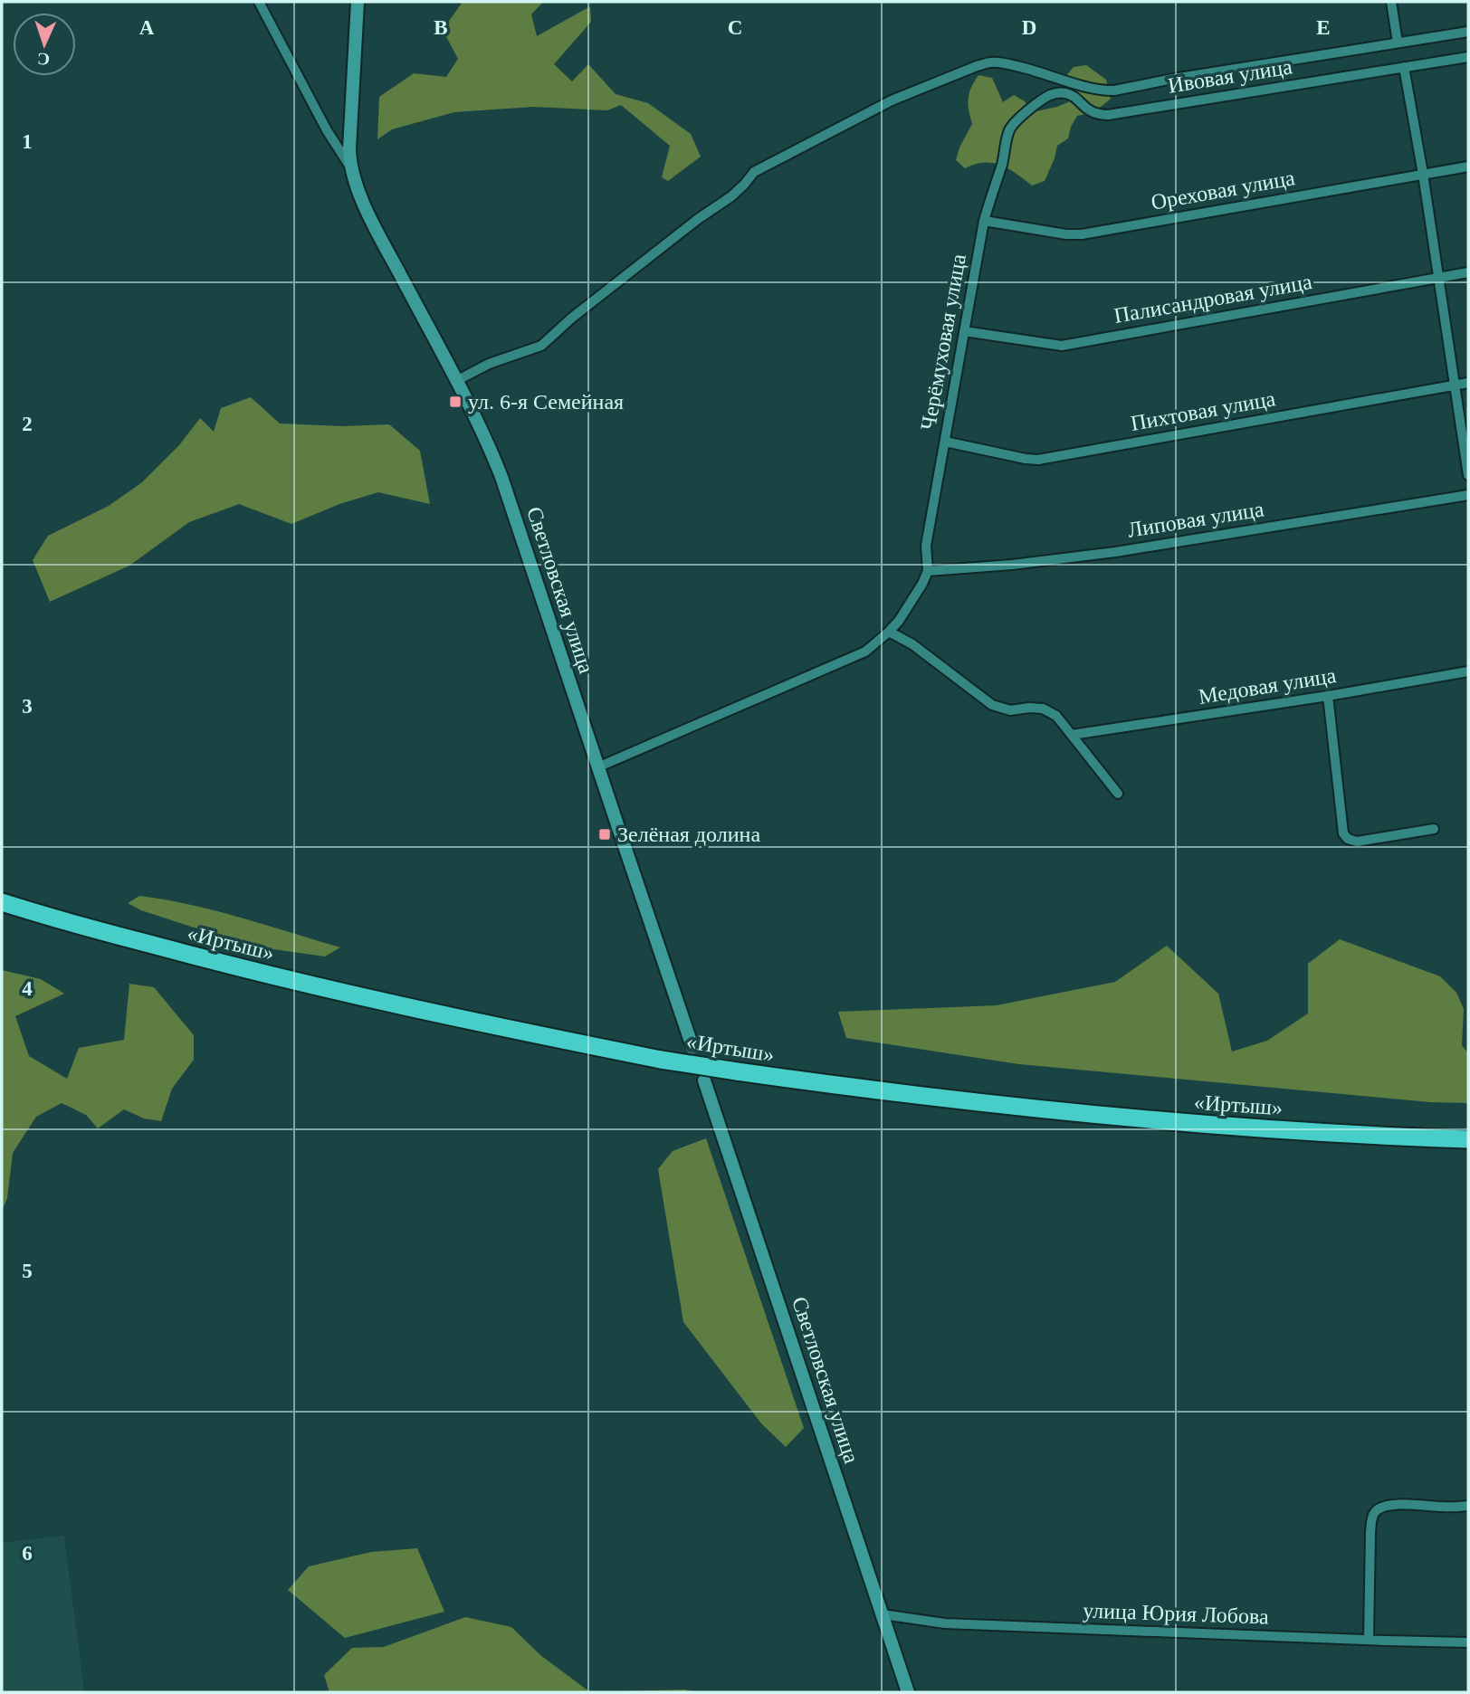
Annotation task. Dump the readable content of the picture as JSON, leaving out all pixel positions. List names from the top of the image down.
{
  "streets": {
    "highway": ["«Иртыш»"],
    "street": [
      "Ивовая улица",
      "Ореховая улица",
      "Палисандровая улица",
      "Черёмуховая улица",
      "Пихтовая улица",
      "Липовая улица",
      "Светловская улица",
      "Медовая улица",
      "улица Юрия Лобова"
    ]
  },
  "crossings": [
    ["Ивовая улица", "Черёмуховая улица"],
    ["Ивовая улица", "Светловская улица"],
    ["Ореховая улица", "Черёмуховая улица"],
    ["Палисандровая улица", "Черёмуховая улица"],
    ["Черёмуховая улица", "Пихтовая улица"],
    ["Черёмуховая улица", "Липовая улица"],
    ["Светловская улица", "улица Юрия Лобова"]
  ],
  "places": {
    "transit": ["ул. 6-я Семейная", "Зелёная долина"]
  },
  "north": "bottom",
  "grid": {
    "columns": [
      "A",
      "B",
      "C",
      "D",
      "E"
    ],
    "rows": [
      "1",
      "2",
      "3",
      "4",
      "5",
      "6"
    ]
  }
}
